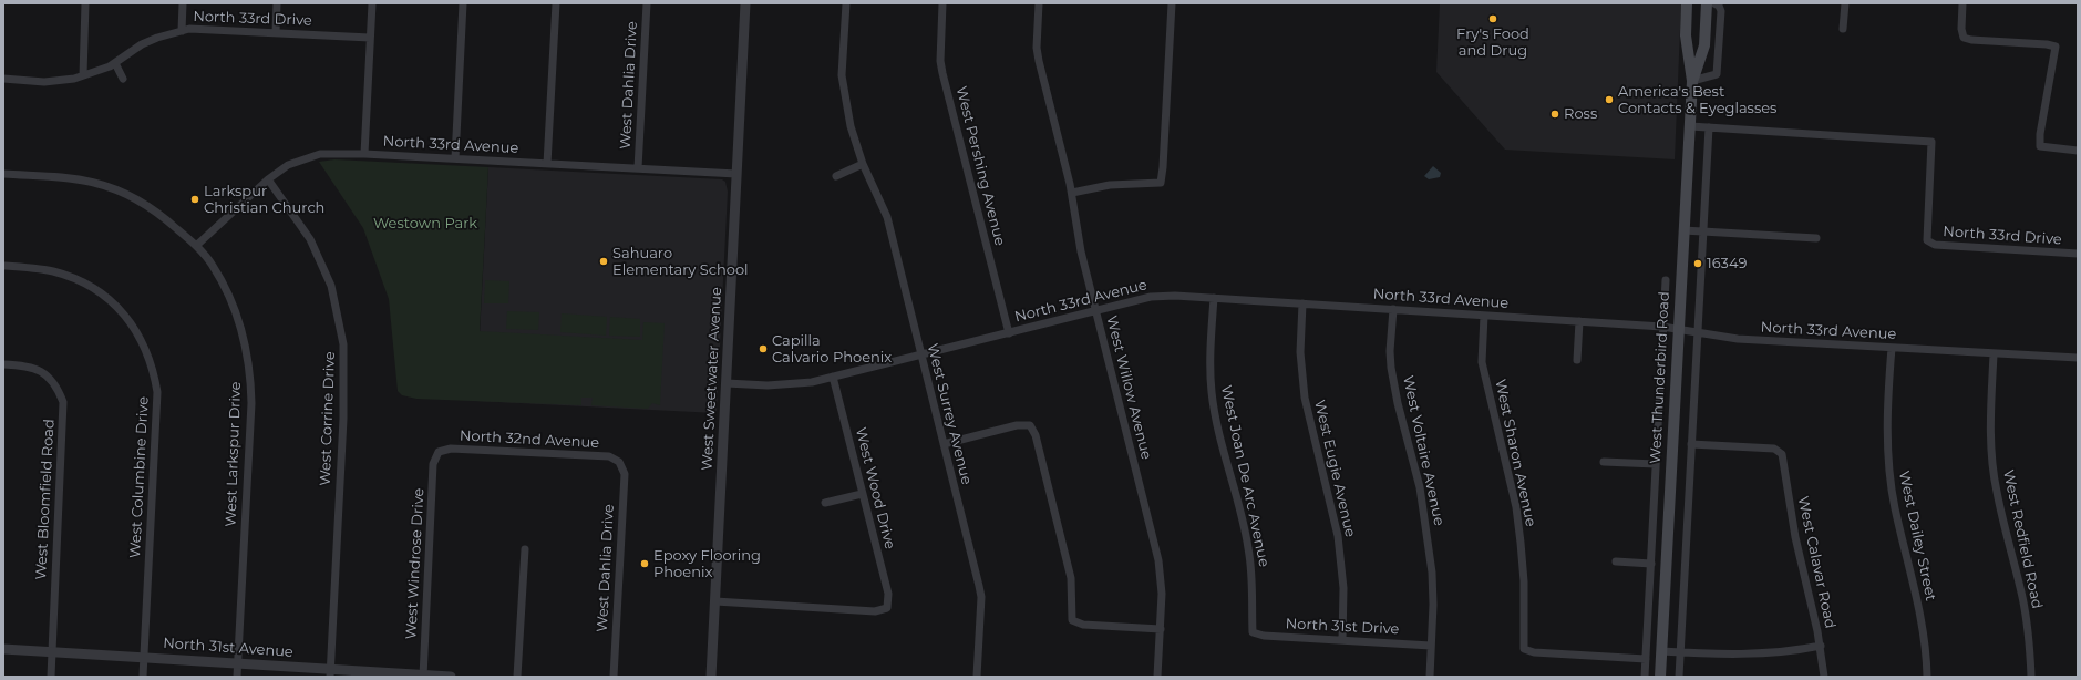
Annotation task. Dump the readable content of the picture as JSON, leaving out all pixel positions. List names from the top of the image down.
{
  "streets": {
    "main road": ["West Thunderbird Road"],
    "street": [
      "North 33rd Drive",
      "West Dahlia Drive",
      "North 33rd Avenue",
      "West Pershing Avenue",
      "West Sweetwater Avenue",
      "West Willow Avenue",
      "West Surrey Avenue",
      "West Corrine Drive",
      "North 32nd Avenue",
      "West Voltaire Avenue",
      "West Sharon Avenue",
      "West Larkspur Drive",
      "West Eugie Avenue",
      "West Joan De Arc Avenue",
      "West Columbine Drive",
      "West Wood Drive",
      "West Bloomfield Road",
      "West Dailey Street",
      "West Redfield Road",
      "West Calavar Road",
      "West Windrose Drive",
      "North 31st Drive",
      "North 31st Avenue"
    ]
  },
  "crossings": [
    ["West Dahlia Drive", "North 33rd Avenue"],
    ["West Dahlia Drive", "North 32nd Avenue"],
    ["North 33rd Avenue", "West Pershing Avenue"],
    ["North 33rd Avenue", "West Thunderbird Road"],
    ["North 33rd Avenue", "West Sweetwater Avenue"],
    ["North 33rd Avenue", "West Willow Avenue"],
    ["North 33rd Avenue", "West Surrey Avenue"],
    ["North 33rd Avenue", "West Corrine Drive"],
    ["North 33rd Avenue", "West Voltaire Avenue"],
    ["North 33rd Avenue", "West Sharon Avenue"],
    ["North 33rd Avenue", "West Larkspur Drive"],
    ["North 33rd Avenue", "West Eugie Avenue"],
    ["North 33rd Avenue", "West Joan De Arc Avenue"],
    ["North 33rd Avenue", "West Wood Drive"],
    ["North 33rd Avenue", "West Dailey Street"],
    ["North 33rd Avenue", "West Redfield Road"],
    ["West Thunderbird Road", "West Sharon Avenue"],
    ["West Sweetwater Avenue", "West Wood Drive"],
    ["West Corrine Drive", "North 31st Avenue"],
    ["North 32nd Avenue", "West Windrose Drive"],
    ["West Voltaire Avenue", "North 31st Drive"],
    ["West Larkspur Drive", "North 31st Avenue"],
    ["West Eugie Avenue", "North 31st Drive"],
    ["West Joan De Arc Avenue", "North 31st Drive"],
    ["West Columbine Drive", "North 31st Avenue"],
    ["West Bloomfield Road", "North 31st Avenue"],
    ["West Windrose Drive", "North 31st Avenue"]
  ],
  "parks": ["Westown Park"],
  "places": [
    "Fry's Food and Drug",
    "America's Best Contacts & Eyeglasses",
    "Ross",
    "Larkspur Christian Church",
    "Sahuaro Elementary School",
    "16349",
    "Capilla Calvario Phoenix",
    "Epoxy Flooring Phoenix"
  ]
}
